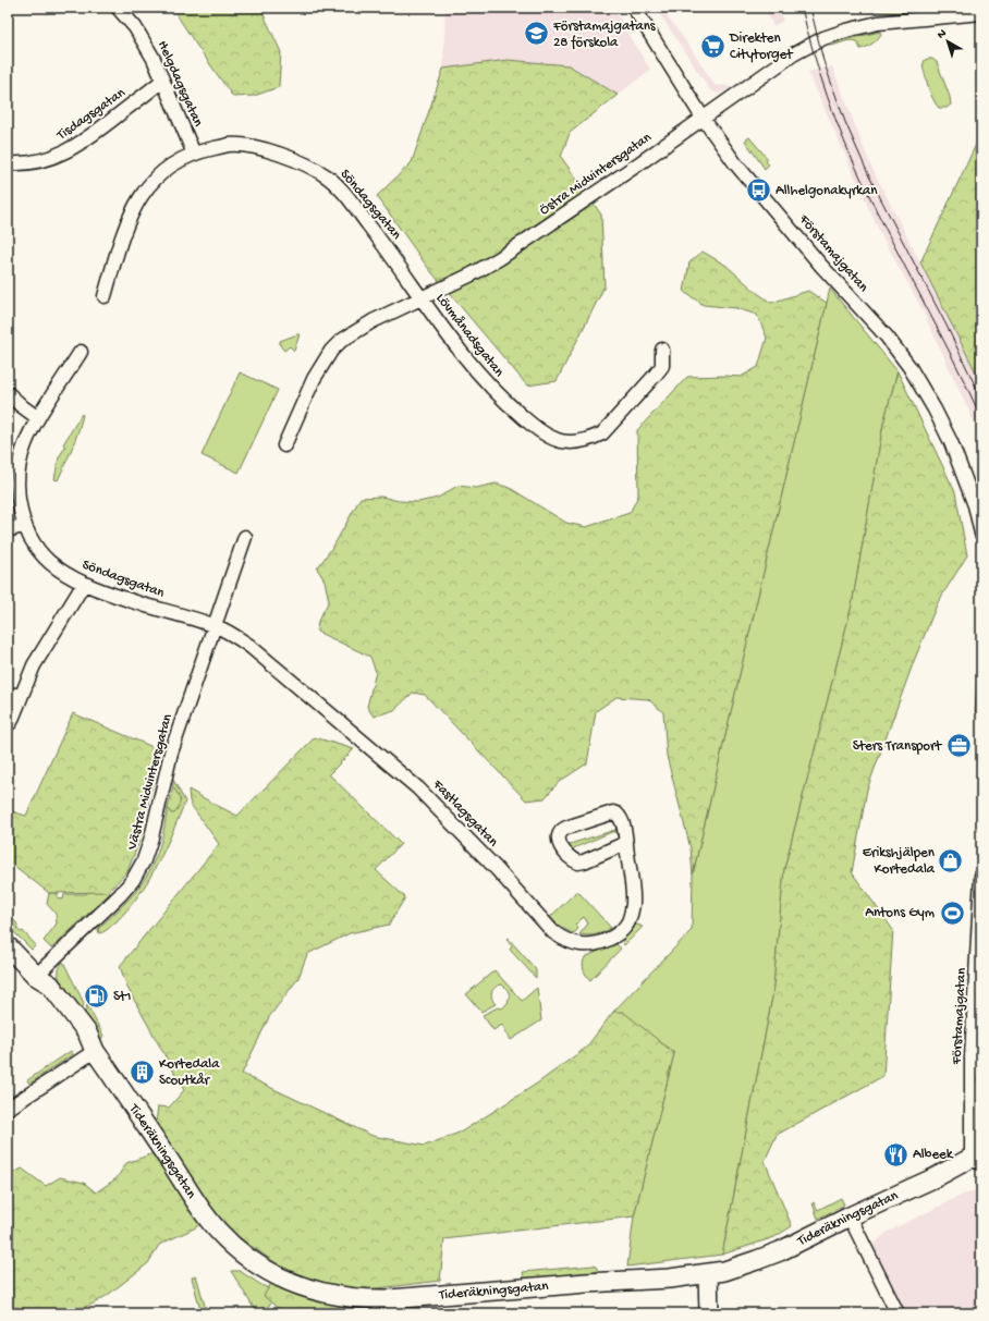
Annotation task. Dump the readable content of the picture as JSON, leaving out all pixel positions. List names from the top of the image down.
{
  "streets": {
    "street": [
      "Helgdagsgatan",
      "Tisdagsgatan",
      "Östra Midvintersgatan",
      "Söndagsgatan",
      "Förstamajgatan",
      "Lövmånadsgatan",
      "Västra Midvintersgatan",
      "Fastlagsgatan",
      "Tideräkningsgatan"
    ]
  },
  "crossings": [
    ["Helgdagsgatan", "Tisdagsgatan"],
    ["Helgdagsgatan", "Söndagsgatan"],
    ["Östra Midvintersgatan", "Söndagsgatan"],
    ["Östra Midvintersgatan", "Förstamajgatan"],
    ["Östra Midvintersgatan", "Lövmånadsgatan"],
    ["Söndagsgatan", "Lövmånadsgatan"],
    ["Söndagsgatan", "Västra Midvintersgatan"],
    ["Söndagsgatan", "Fastlagsgatan"],
    ["Förstamajgatan", "Tideräkningsgatan"],
    ["Västra Midvintersgatan", "Fastlagsgatan"],
    ["Västra Midvintersgatan", "Tideräkningsgatan"]
  ],
  "places": {
    "school or university": ["Förstamajgatans 28 förskola"],
    "supermarket": ["Direkten Citytorget"],
    "bus stop": ["Allhelgonakyrkan"],
    "office": ["Sters Transport"],
    "shop": ["Erikshjälpen Kortedala"],
    "sports": ["Antons Gym"],
    "fuel station": ["St1"],
    "building": ["Kortedala Scoutkår"],
    "restaurant": ["Albeek"]
  },
  "north": "top left"
}
